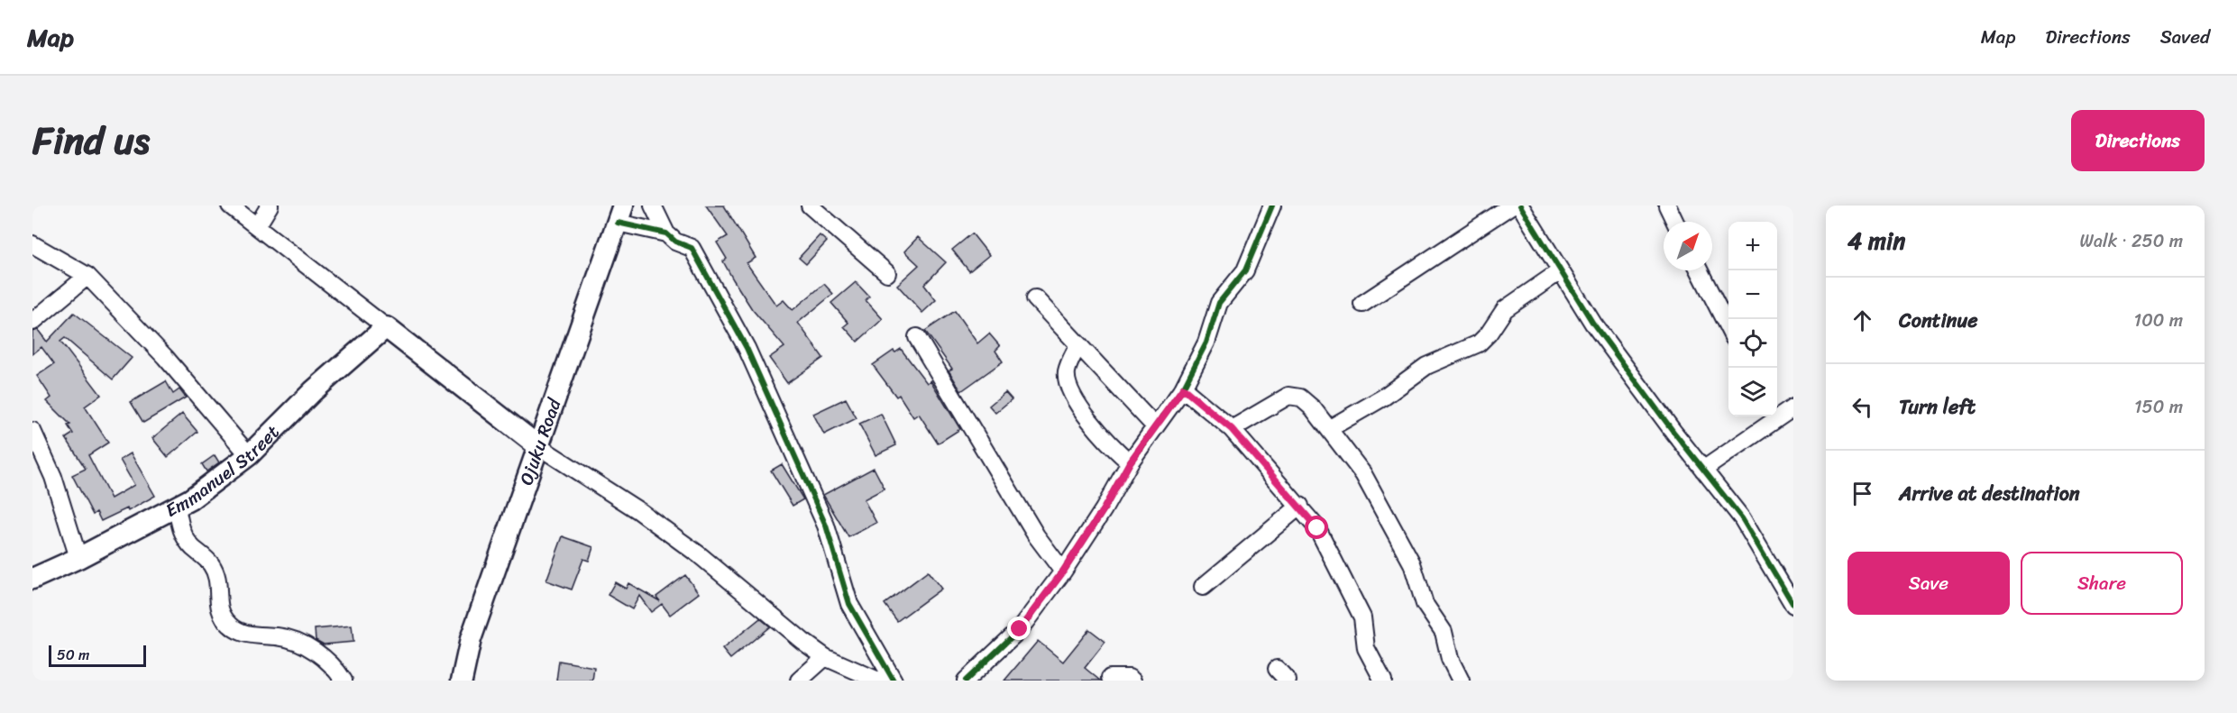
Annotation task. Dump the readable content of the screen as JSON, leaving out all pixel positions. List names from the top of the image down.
{
  "streets": {
    "main road": ["Ojuku Road", "Emmanuel Street"]
  },
  "scale_bar": "50 m",
  "north": "top right",
  "page": {
    "header": "Map",
    "nav": ["Map", "Directions", "Saved"],
    "title": "Find us",
    "buttons": [
      "Directions",
      ["Save", "Share"]
    ],
    "heading": ["4 min", "Walk · 250 m"],
    "map_buttons": ["+", "−"],
    "list": [
      ["Continue", "100 m"],
      ["Turn left", "150 m"],
      "Arrive at destination"
    ],
    "scale": "50 m"
  }
}
